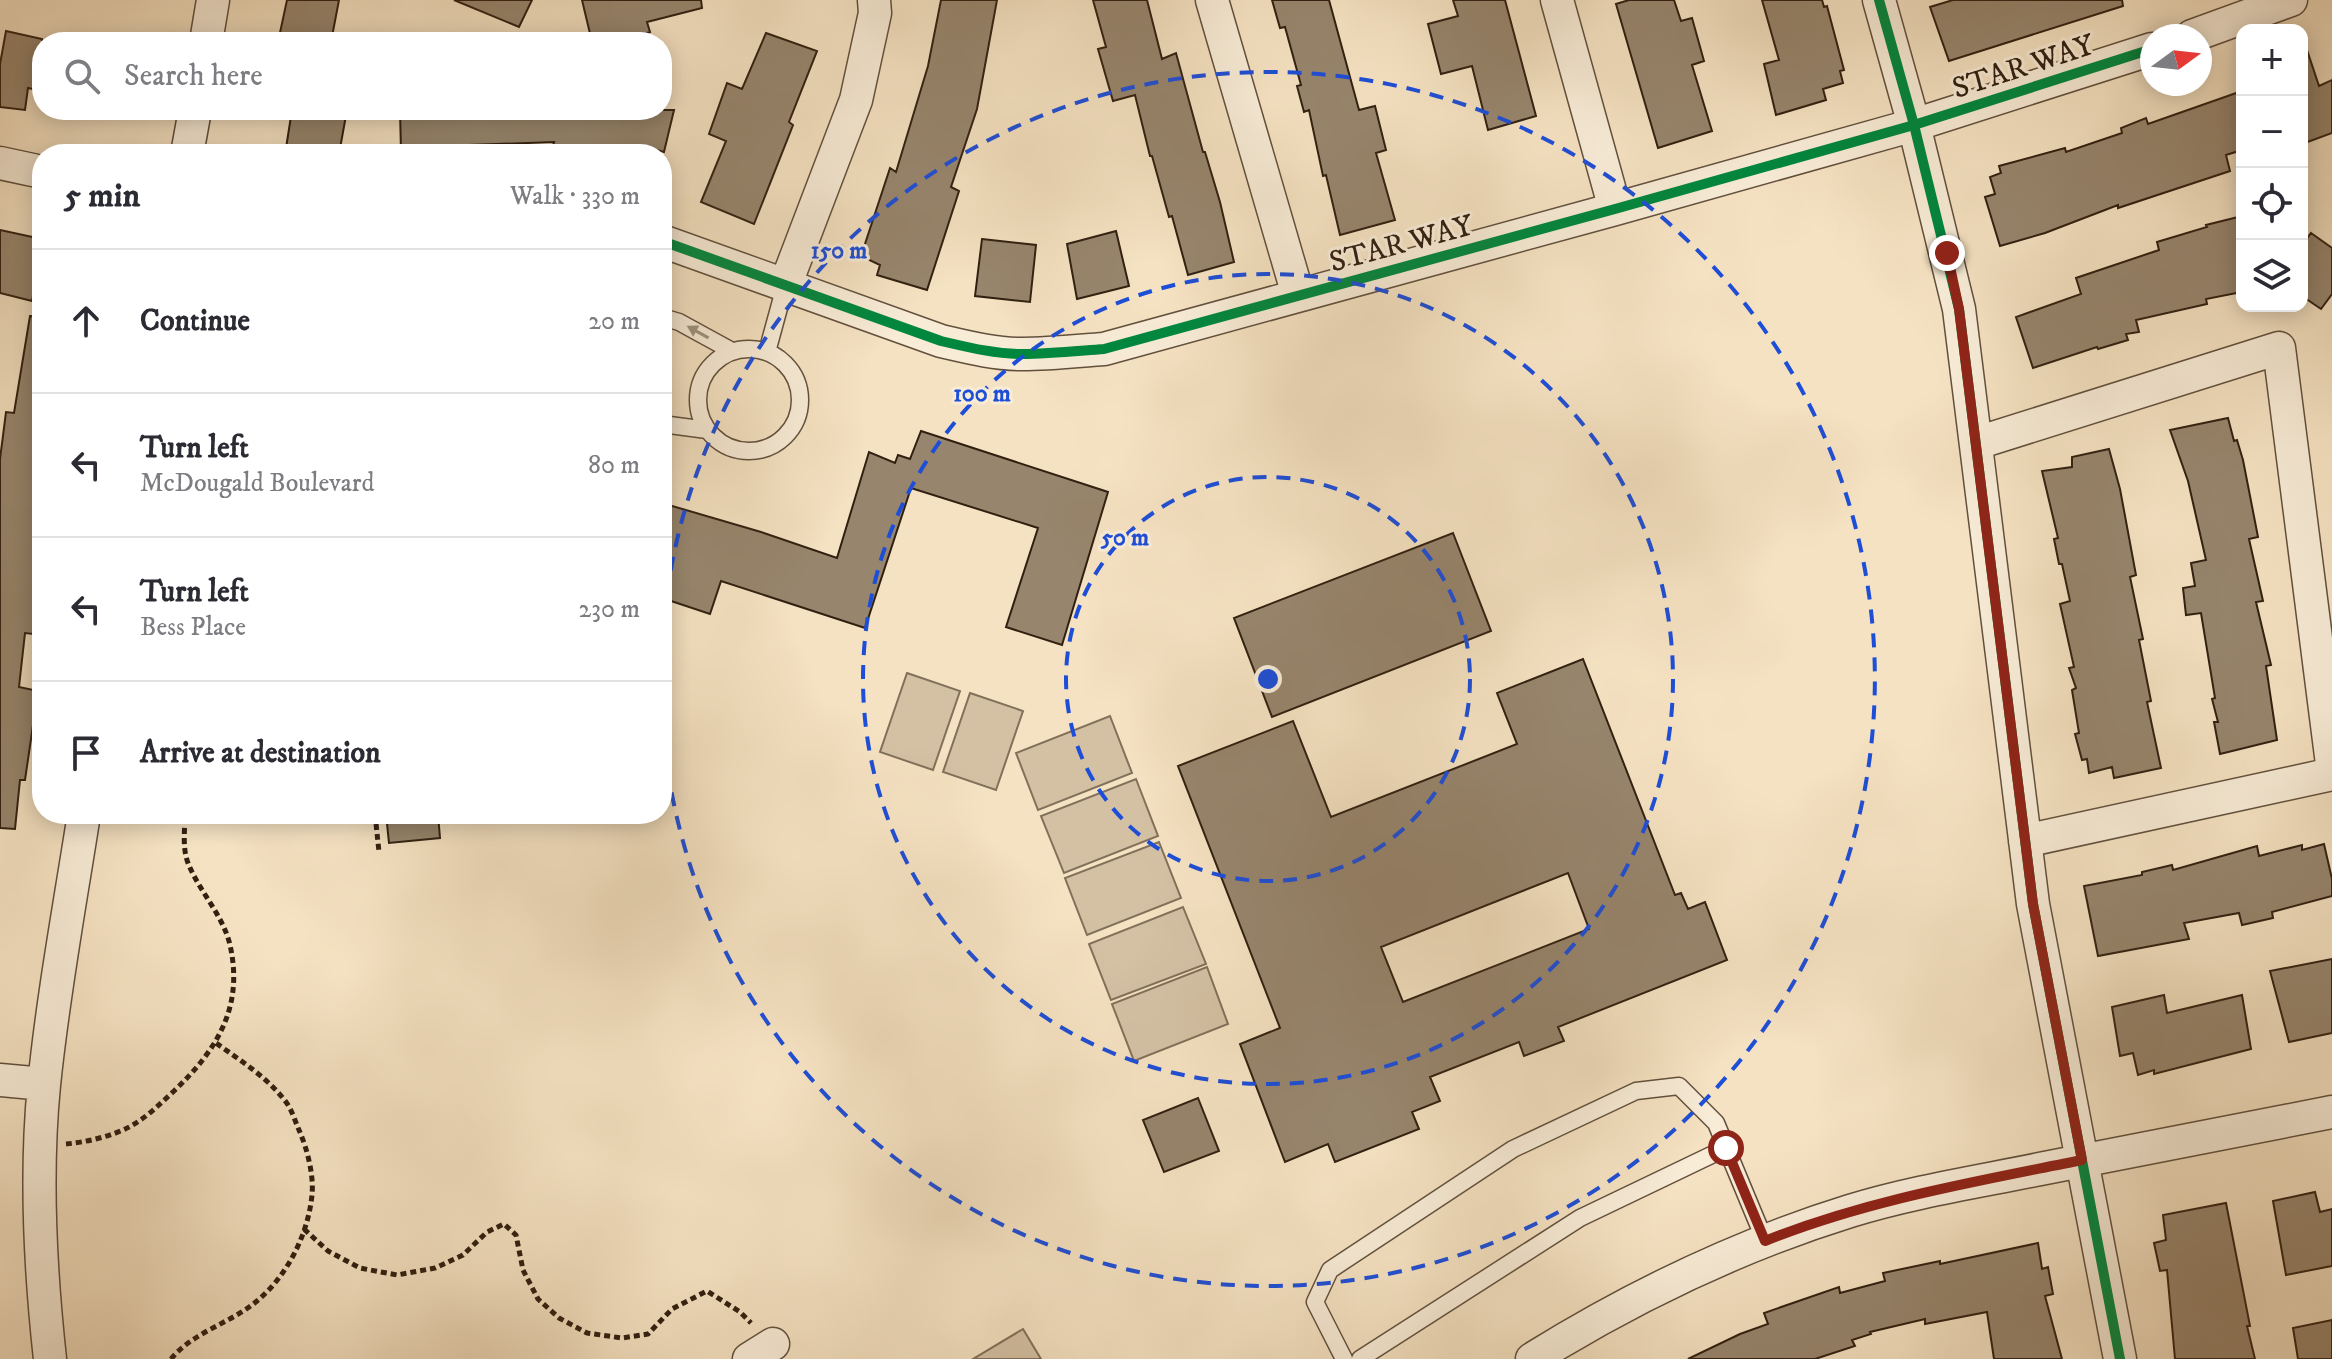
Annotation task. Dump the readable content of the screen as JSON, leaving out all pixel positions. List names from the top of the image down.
{
  "streets": {
    "street": ["STAR WAY"]
  },
  "north": "right",
  "page": {
    "map_buttons": ["+", "−"],
    "search": "Search here",
    "heading": ["5 min", "Walk · 330 m"],
    "list": [
      ["Continue", "20 m"],
      ["Turn left", "McDougald Boulevard", "80 m"],
      ["Turn left", "Bess Place", "230 m"],
      "Arrive at destination"
    ]
  },
  "rings": ["150 m", "100 m", "50 m"]
}
